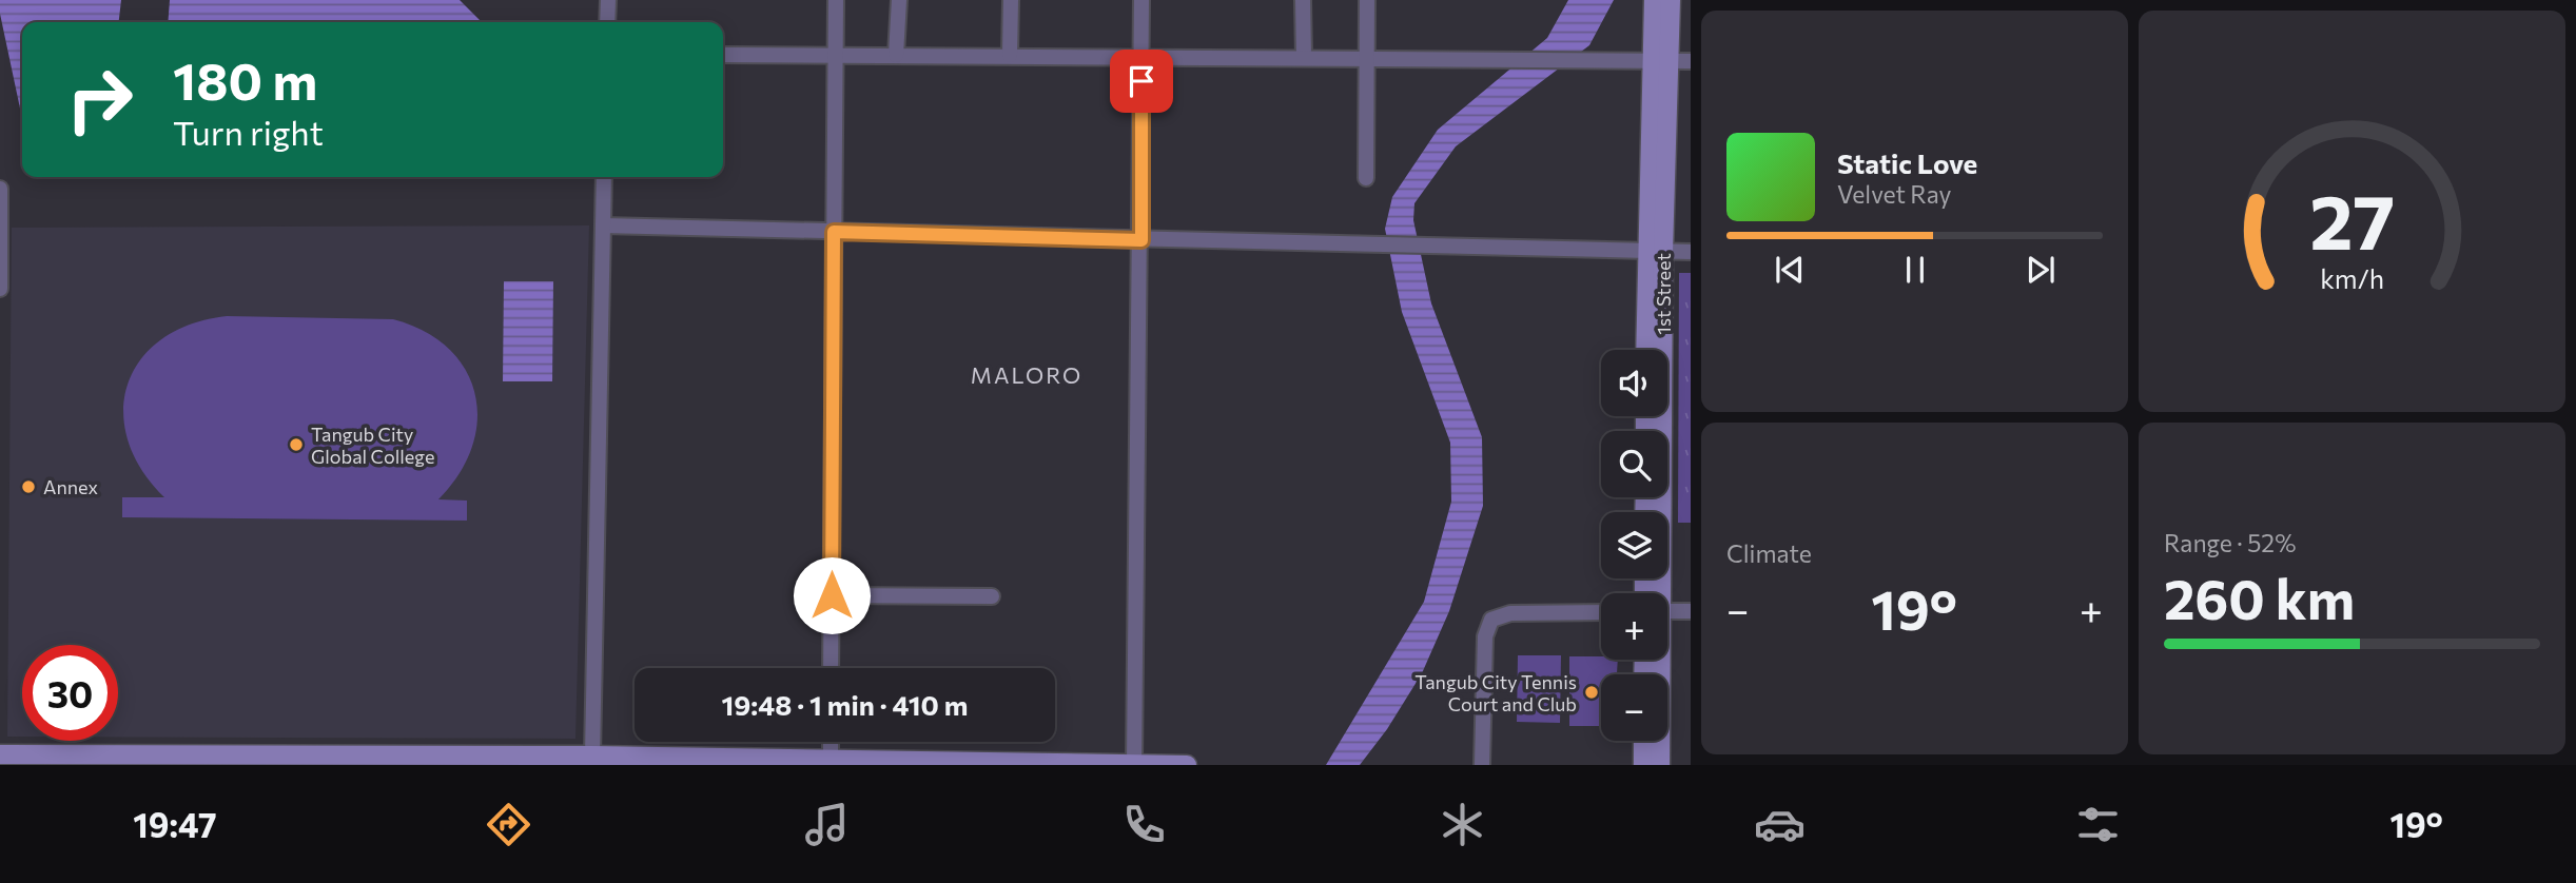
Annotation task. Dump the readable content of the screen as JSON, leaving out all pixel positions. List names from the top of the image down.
{
  "streets": {
    "street": ["1st Street"]
  },
  "districts": ["MALORO"],
  "places": ["Tangub City Global College", "Annex", "Tangub City Tennis Court and Club"],
  "page": {
    "turn": ["180 m", "Turn right"],
    "song": ["Static Love", "Velvet Ray"],
    "map_buttons": ["+", "−"],
    "tile": [
      "Climate",
      ["Range · 52%", "260 km"]
    ],
    "heat": ["−", "19°", "+"],
    "limit": "30",
    "trip": "19:48 · 1 min · 410 m",
    "tabs": ["19:47", "19°"],
    "gauge": ["27", "km/h"]
  }
}
